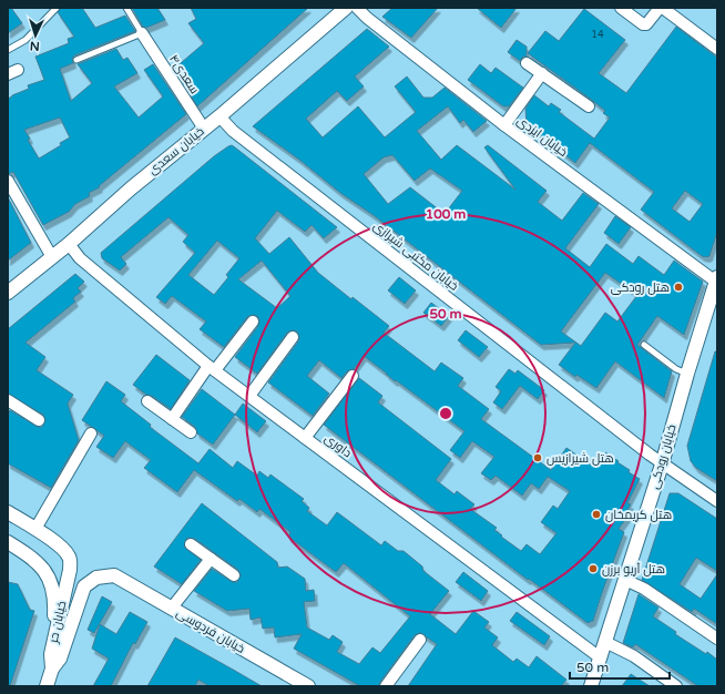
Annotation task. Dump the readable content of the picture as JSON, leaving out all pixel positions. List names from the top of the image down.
{
  "streets": {
    "street": [
      "سعدی۴",
      "خیابان ایزدی",
      "خیابان سعدی",
      "خیابان مکتبی شیرازی",
      "داوری",
      "خیابان رودکی",
      "خیابان حر",
      "خیابان فردوسی"
    ]
  },
  "crossings": [
    ["سعدی۴", "خیابان سعدی"],
    ["خیابان ایزدی", "خیابان رودکی"],
    ["خیابان سعدی", "خیابان مکتبی شیرازی"],
    ["خیابان سعدی", "داوری"],
    ["خیابان مکتبی شیرازی", "خیابان رودکی"],
    ["داوری", "خیابان رودکی"],
    ["خیابان حر", "خیابان فردوسی"]
  ],
  "places": [
    "هتل رودکی",
    "هتل شیرازیس",
    "هتل کریمخان",
    "هتل آریو برزن"
  ],
  "house_numbers": ["14"],
  "scale_bar": "50 m",
  "north": "bottom",
  "rings": ["100 m", "50 m"]
}
